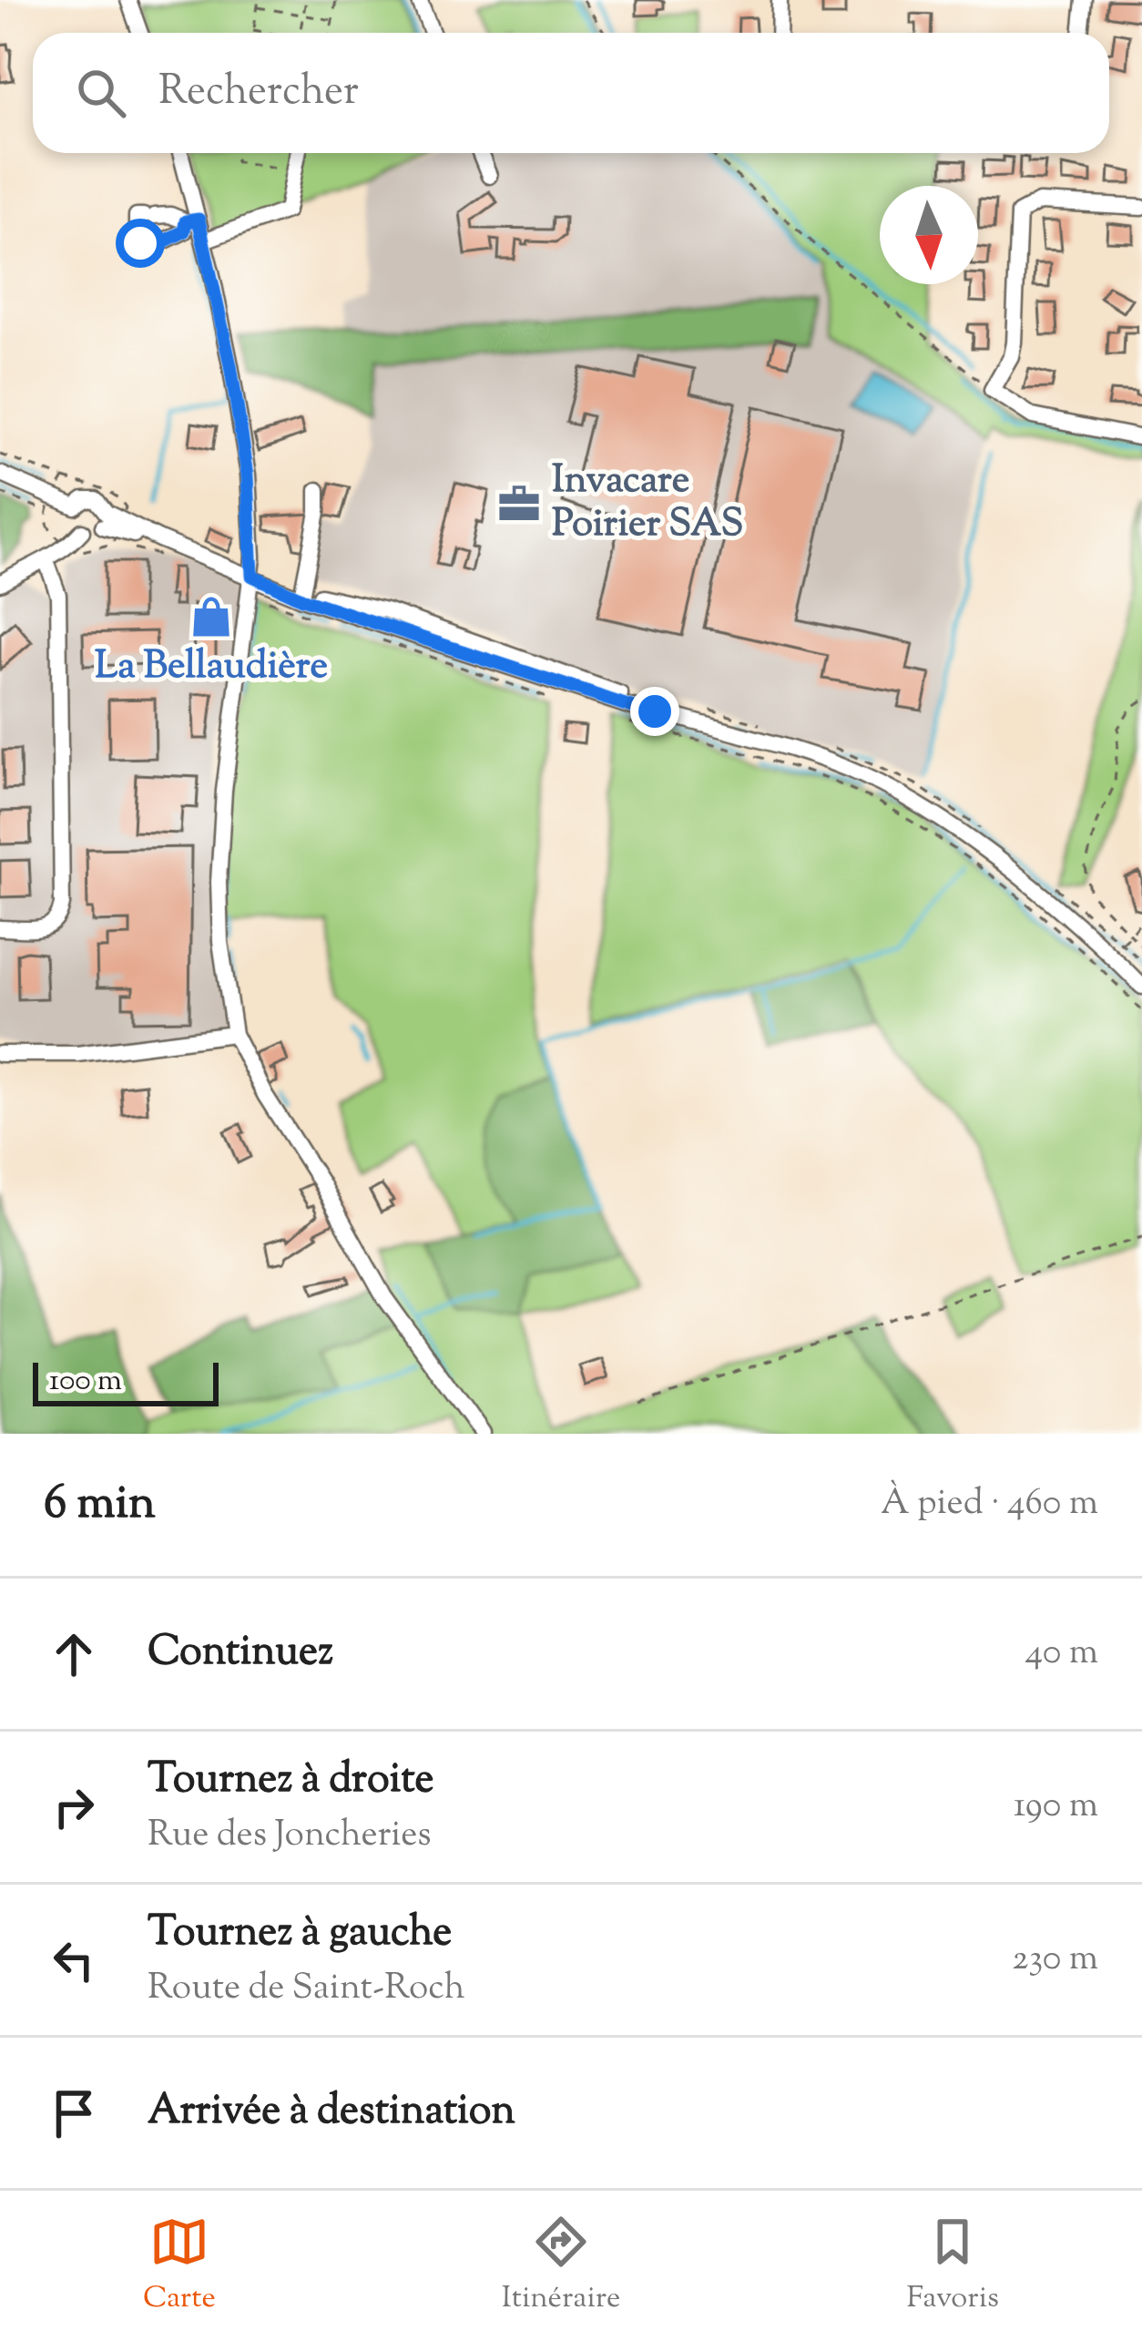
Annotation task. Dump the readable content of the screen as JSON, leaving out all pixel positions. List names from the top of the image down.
{
  "places": {
    "office": ["Invacare Poirier SAS"],
    "shop": ["La Bellaudière"]
  },
  "scale_bar": "100 m",
  "north": "bottom",
  "page": {
    "search": "Rechercher",
    "scale": "100 m",
    "heading": ["6 min", "À pied · 460 m"],
    "list": [
      ["Continuez", "40 m"],
      ["Tournez à droite", "Rue des Joncheries", "190 m"],
      ["Tournez à gauche", "Route de Saint-Roch", "230 m"],
      "Arrivée à destination"
    ],
    "nav": ["Carte", "Itinéraire", "Favoris"]
  }
}
